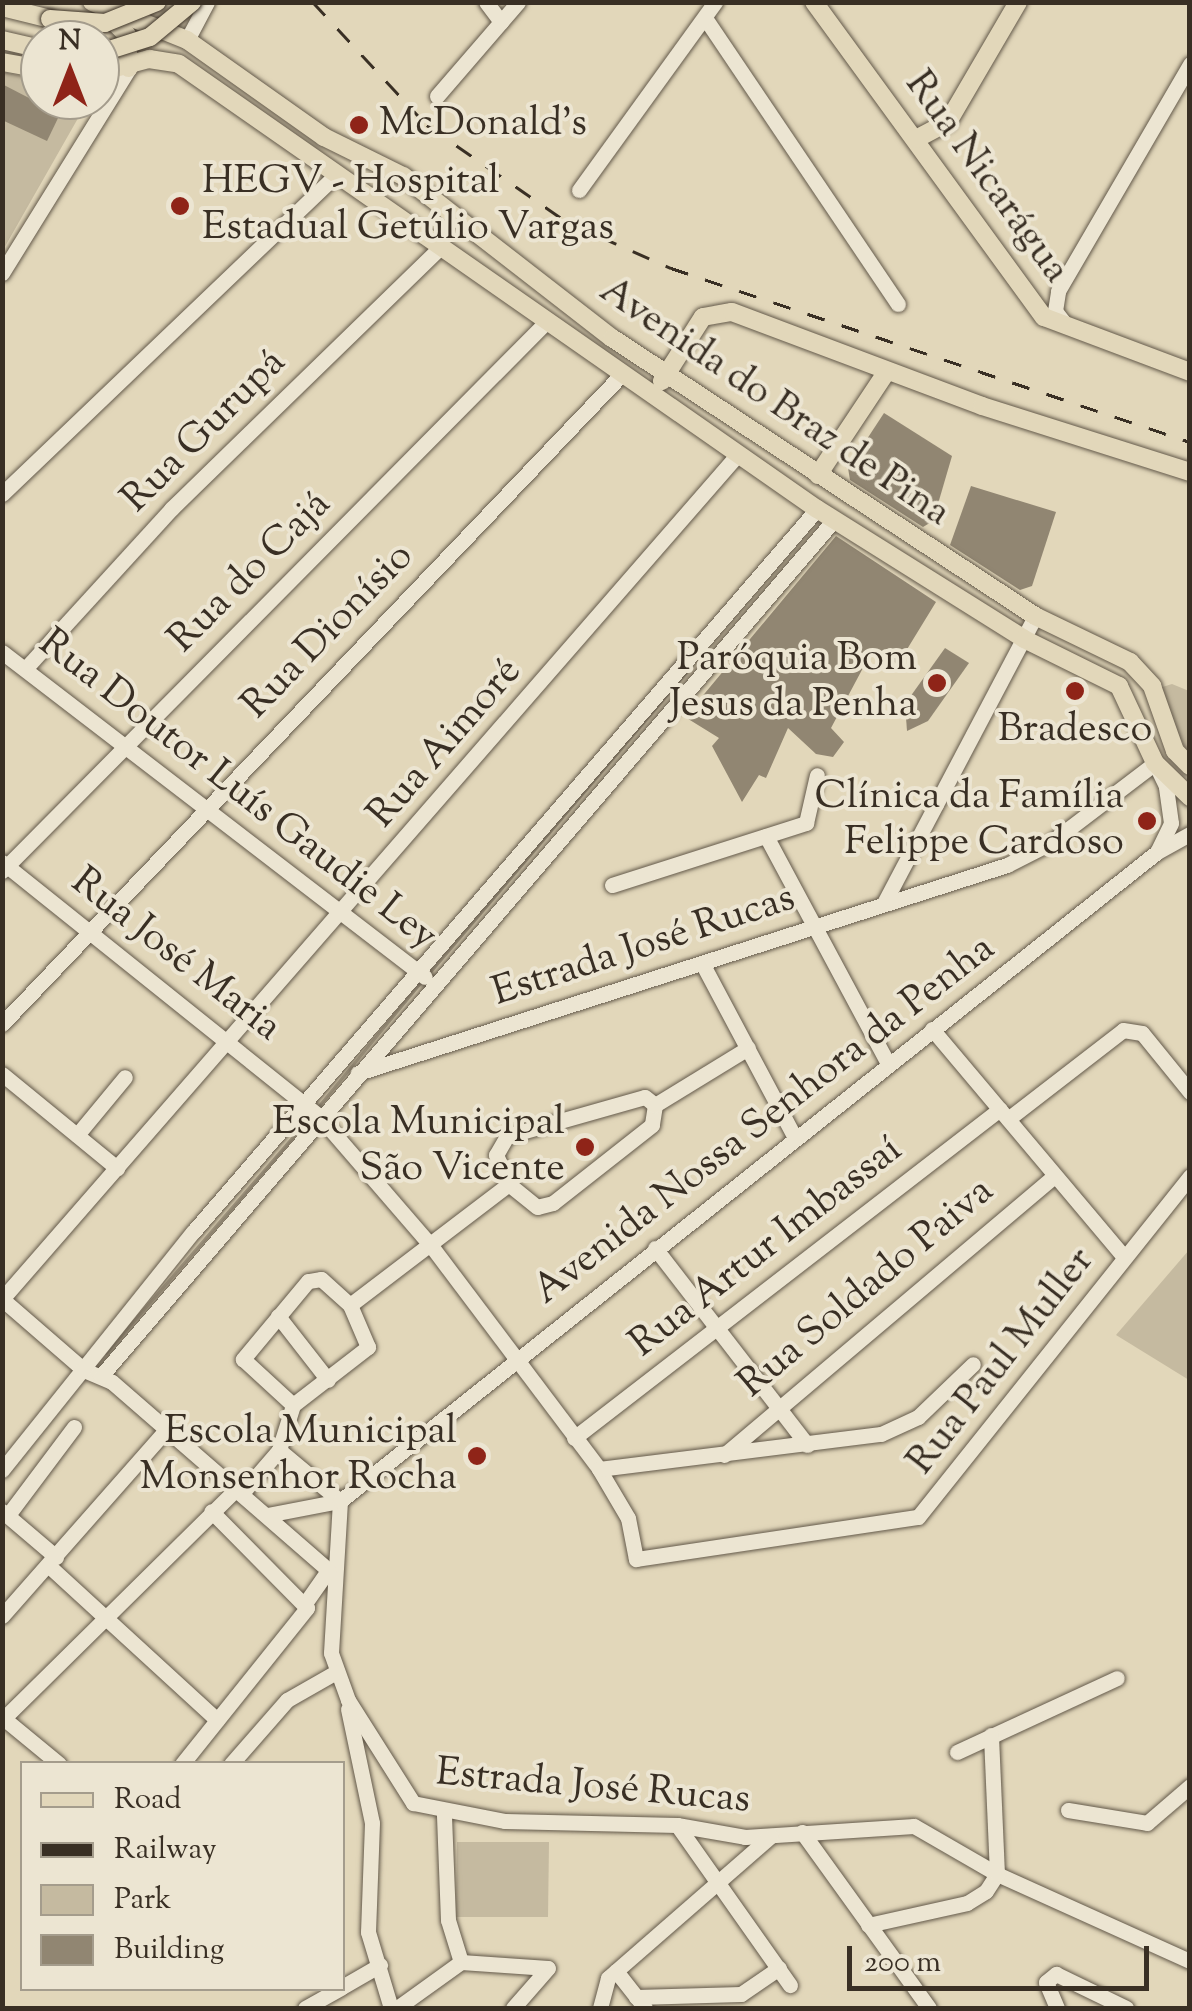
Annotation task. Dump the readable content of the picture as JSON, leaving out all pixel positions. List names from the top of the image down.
{
  "streets": {
    "main road": ["Rua Nicarágua", "Avenida do Braz de Pina"],
    "street": [
      "Rua Gurupá",
      "Rua do Cajá",
      "Rua Dionísio",
      "Rua Aimoré",
      "Rua Doutor Luís Gaudie Ley",
      "Estrada José Rucas",
      "Rua José Maria",
      "Avenida Nossa Senhora da Penha",
      "Rua Artur Imbassaí",
      "Rua Soldado Paiva",
      "Rua Paul Muller"
    ]
  },
  "crossings": [
    ["Avenida do Braz de Pina", "Rua Gurupá"],
    ["Avenida do Braz de Pina", "Rua do Cajá"],
    ["Avenida do Braz de Pina", "Rua Dionísio"],
    ["Avenida do Braz de Pina", "Rua Aimoré"],
    ["Avenida do Braz de Pina", "Estrada José Rucas"],
    ["Rua Gurupá", "Rua Doutor Luís Gaudie Ley"],
    ["Rua do Cajá", "Rua Doutor Luís Gaudie Ley"],
    ["Rua do Cajá", "Rua José Maria"],
    ["Rua Dionísio", "Rua Doutor Luís Gaudie Ley"],
    ["Rua Dionísio", "Rua José Maria"],
    ["Rua Aimoré", "Rua Doutor Luís Gaudie Ley"],
    ["Rua Aimoré", "Rua José Maria"],
    ["Estrada José Rucas", "Avenida Nossa Senhora da Penha"],
    ["Rua José Maria", "Avenida Nossa Senhora da Penha"],
    ["Rua José Maria", "Rua Artur Imbassaí"],
    ["Rua José Maria", "Rua Paul Muller"]
  ],
  "places": [
    "McDonald's",
    "HEGV - Hospital Estadual Getúlio Vargas",
    "Paróquia Bom Jesus da Penha",
    "Bradesco",
    "Clínica da Família Felippe Cardoso",
    "Escola Municipal São Vicente",
    "Escola Municipal Monsenhor Rocha"
  ],
  "legend": [
    "Road",
    "Railway",
    "Park",
    "Building"
  ],
  "scale_bar": "200 m",
  "north": "top"
}
